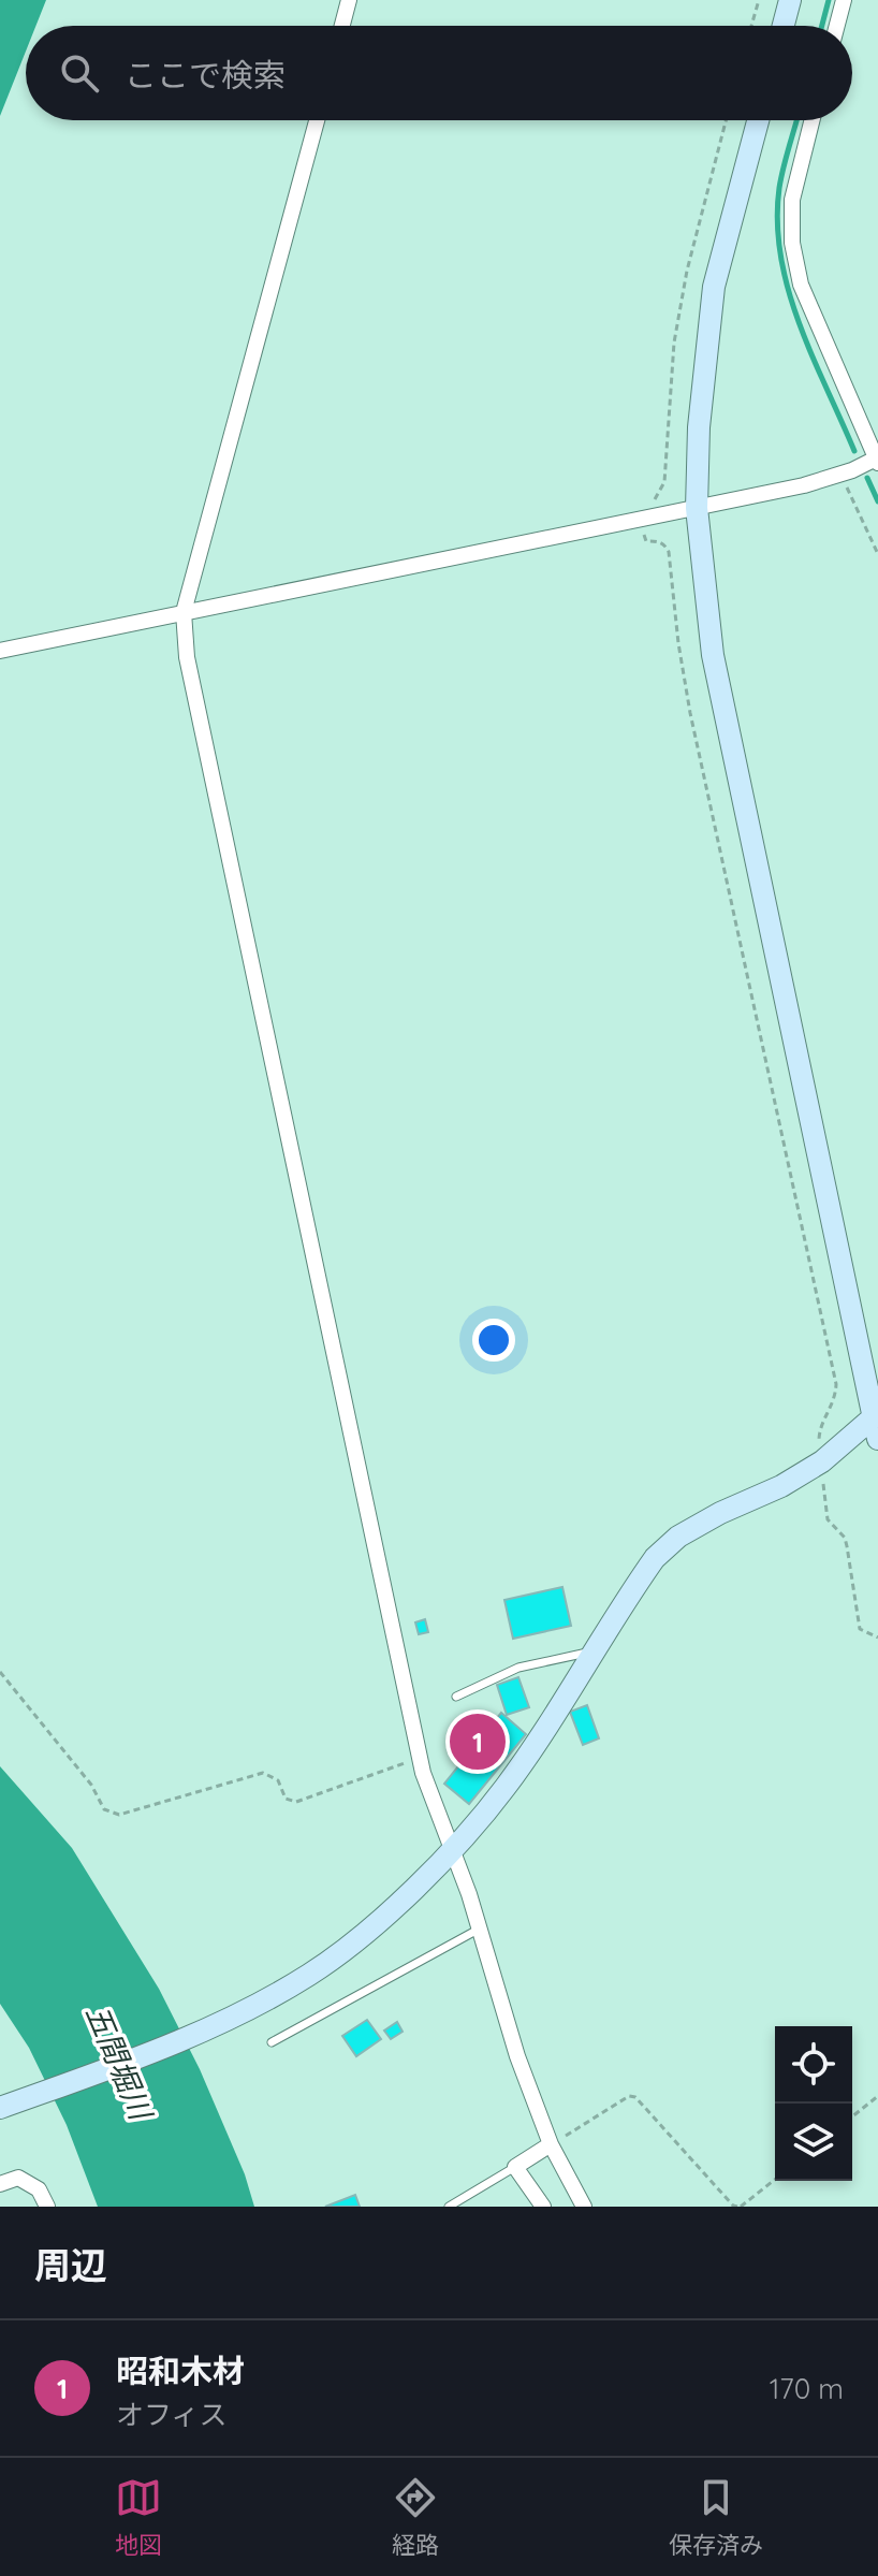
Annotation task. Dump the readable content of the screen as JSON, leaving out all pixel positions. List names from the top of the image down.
{
  "water": ["五間堀川"],
  "page": {
    "search": "ここで検索",
    "pins": "1",
    "heading": "周辺",
    "list": [
      {
        "mark": "1",
        "name": "昭和木材",
        "note": "オフィス",
        "value": "170 m"
      }
    ],
    "nav": ["地図", "経路", "保存済み"]
  }
}
